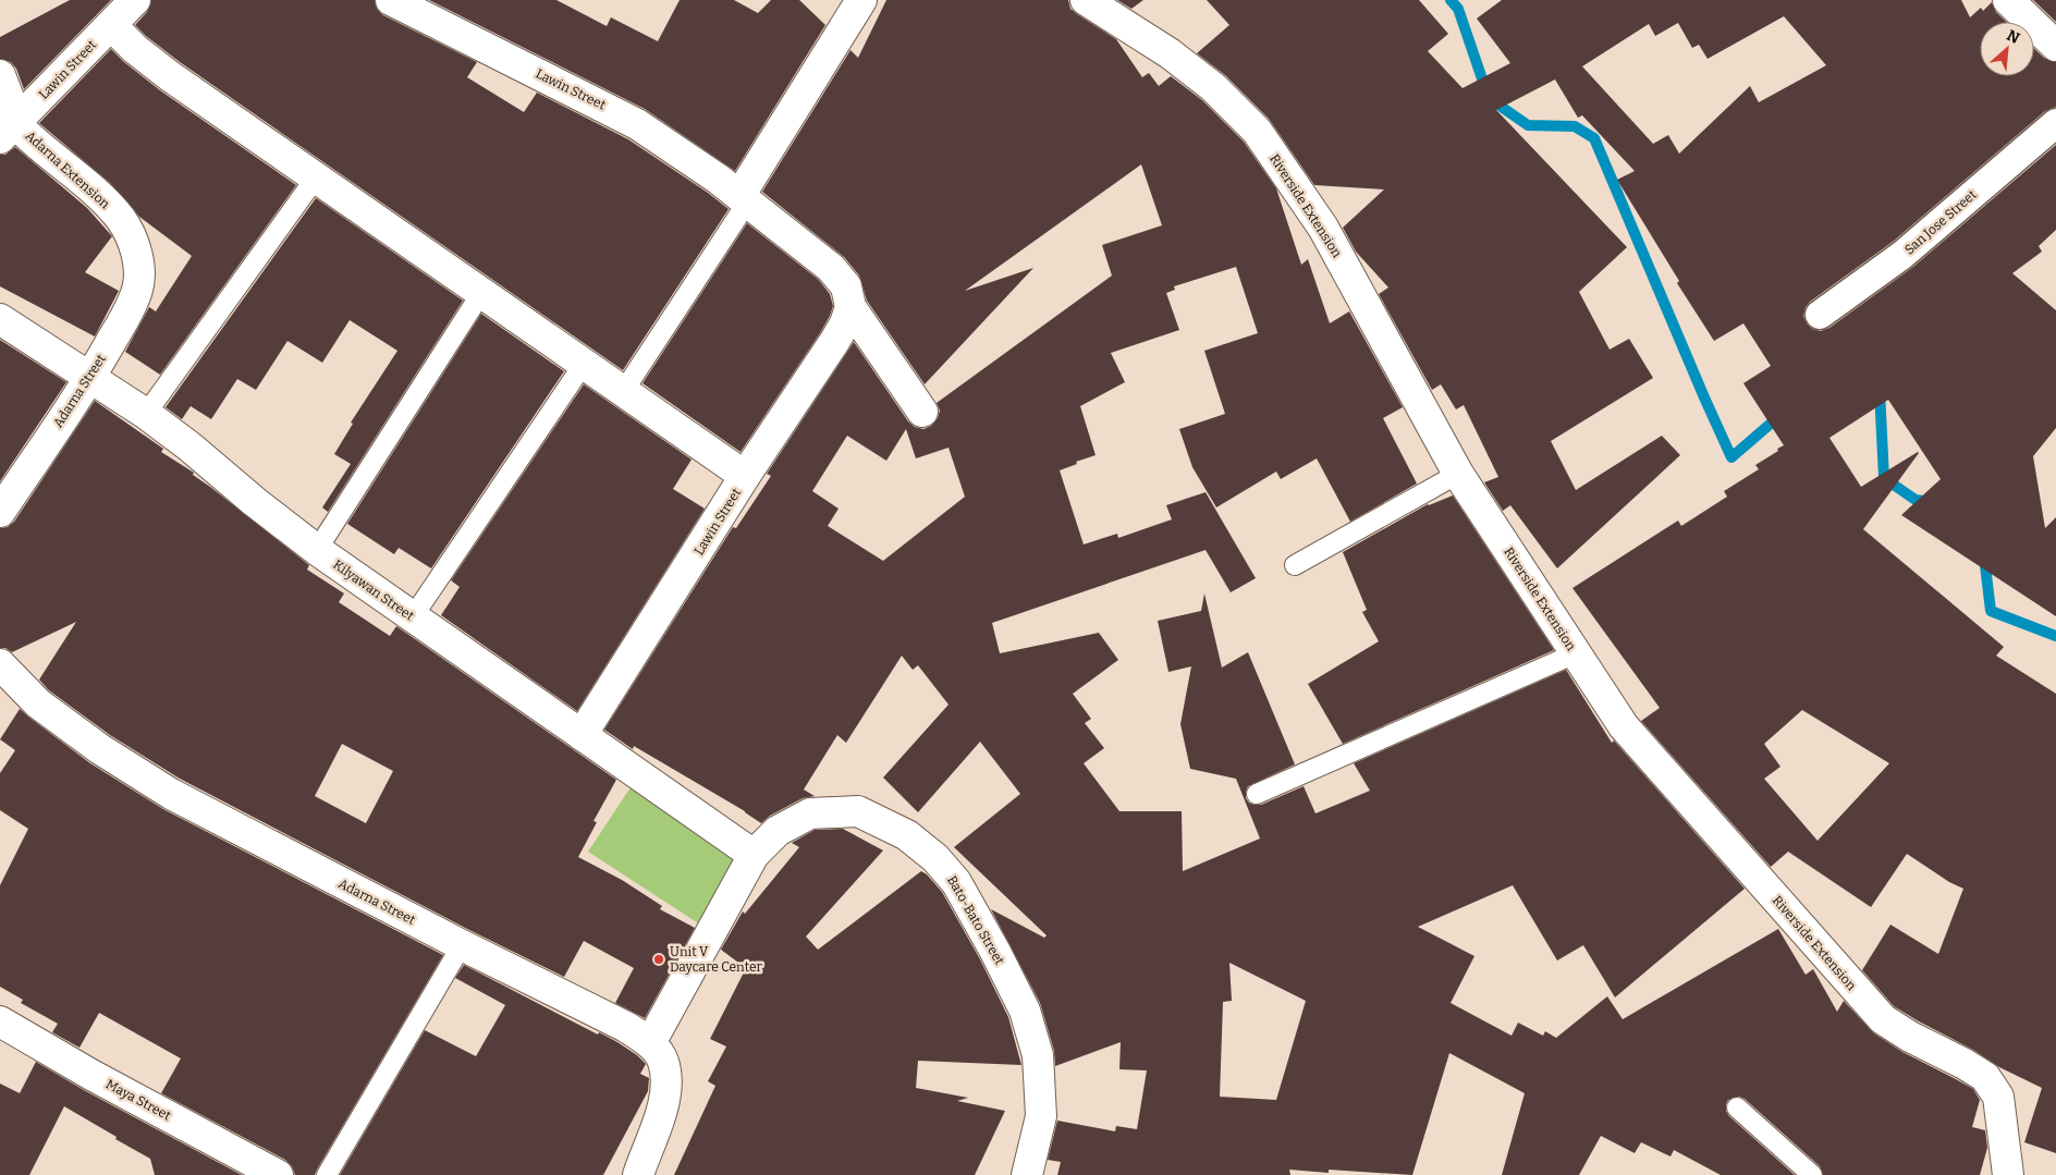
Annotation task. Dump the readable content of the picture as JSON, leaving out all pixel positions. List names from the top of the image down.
{
  "streets": {
    "street": [
      "Lawin Street",
      "Adarna Extension",
      "Riverside Extension",
      "San Jose Street",
      "Adarna Street",
      "Kilyawan Street",
      "Bato-Bato Street",
      "Maya Street"
    ]
  },
  "crossings": [
    ["Lawin Street", "Adarna Extension"],
    ["Lawin Street", "Kilyawan Street"],
    ["Adarna Extension", "Adarna Street"],
    ["Adarna Street", "Kilyawan Street"],
    ["Adarna Street", "Bato-Bato Street"],
    ["Kilyawan Street", "Bato-Bato Street"]
  ],
  "places": ["Unit V Daycare Center"],
  "north": "top right"
}
